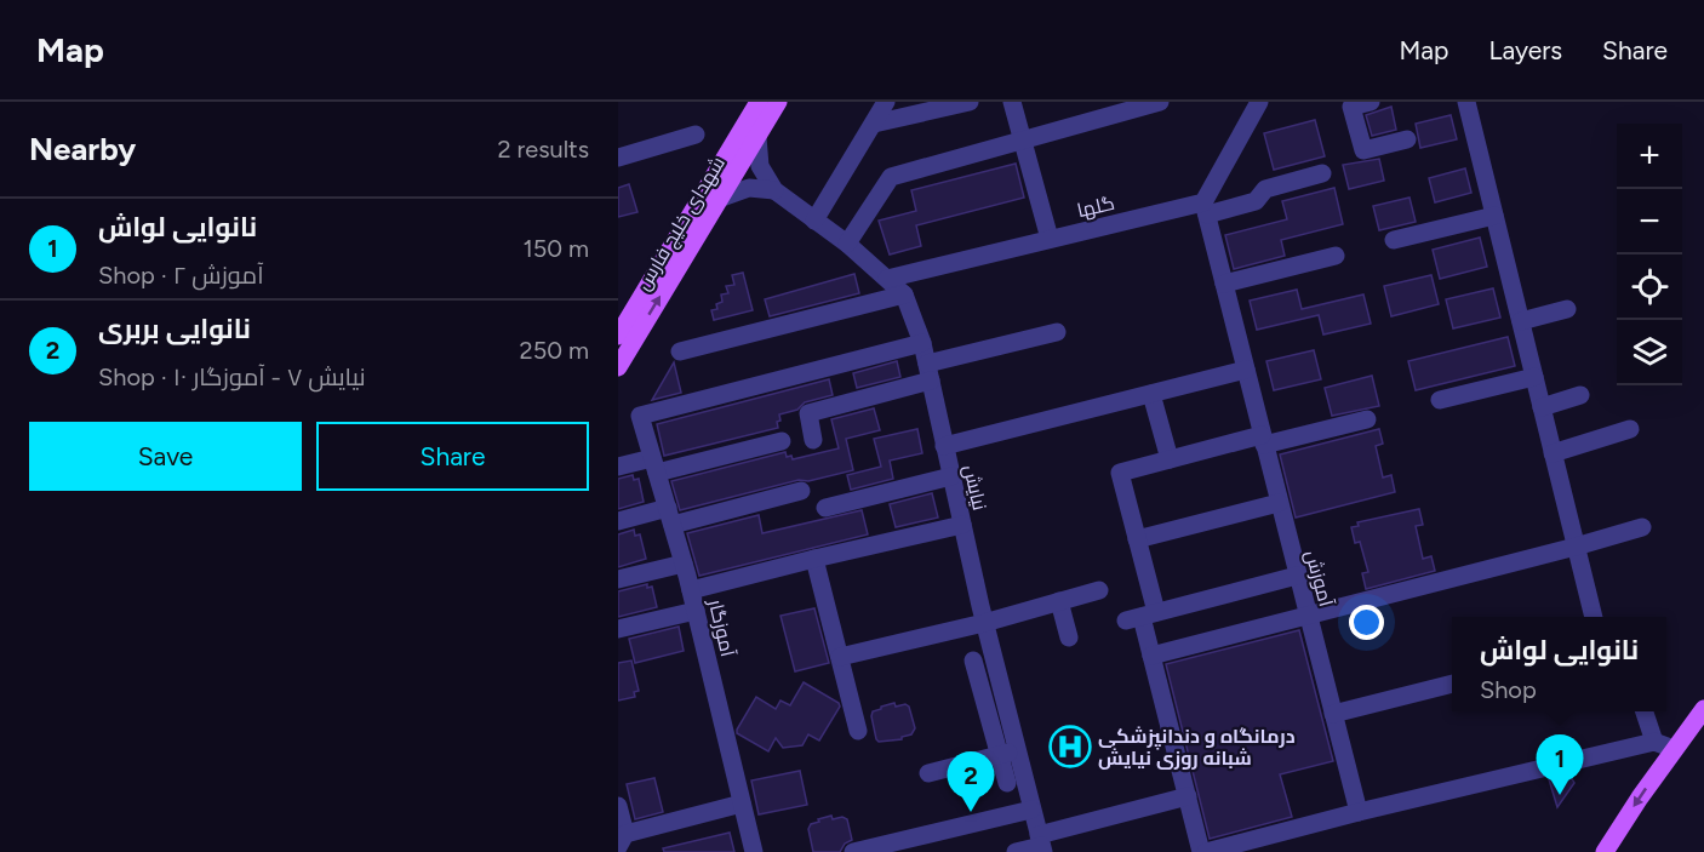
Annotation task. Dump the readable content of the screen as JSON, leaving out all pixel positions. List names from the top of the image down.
{
  "streets": {
    "main road": ["شهدای خلیج فارس"],
    "street": [
      "گلها",
      "نیایش",
      "آموزش",
      "آموزگار"
    ]
  },
  "crossings": [
    ["گلها", "نیایش"],
    ["گلها", "آموزش"],
    ["شهدای خلیج فارس", "نیایش"],
    ["نیایش", "آموزگار"]
  ],
  "places": {
    "hospital": ["درمانگاه و دندانپزشکی شبانه روزی نیایش"]
  },
  "page": {
    "header": "Map",
    "nav": ["Map", "Layers", "Share"],
    "heading": ["Nearby", "2 results"],
    "map_buttons": ["+", "−"],
    "list": [
      {
        "mark": "1",
        "name": "نانوایی لواش",
        "note": "Shop · آموزش ۲",
        "value": "150 m"
      },
      {
        "mark": "2",
        "name": "نانوایی بربری",
        "note": "Shop · نیایش ۷ - آموزگار ۱۰",
        "value": "250 m"
      }
    ],
    "buttons": ["Save", "Share"],
    "popup": ["نانوایی لواش", "Shop"],
    "pins": ["1", "2"]
  }
}
